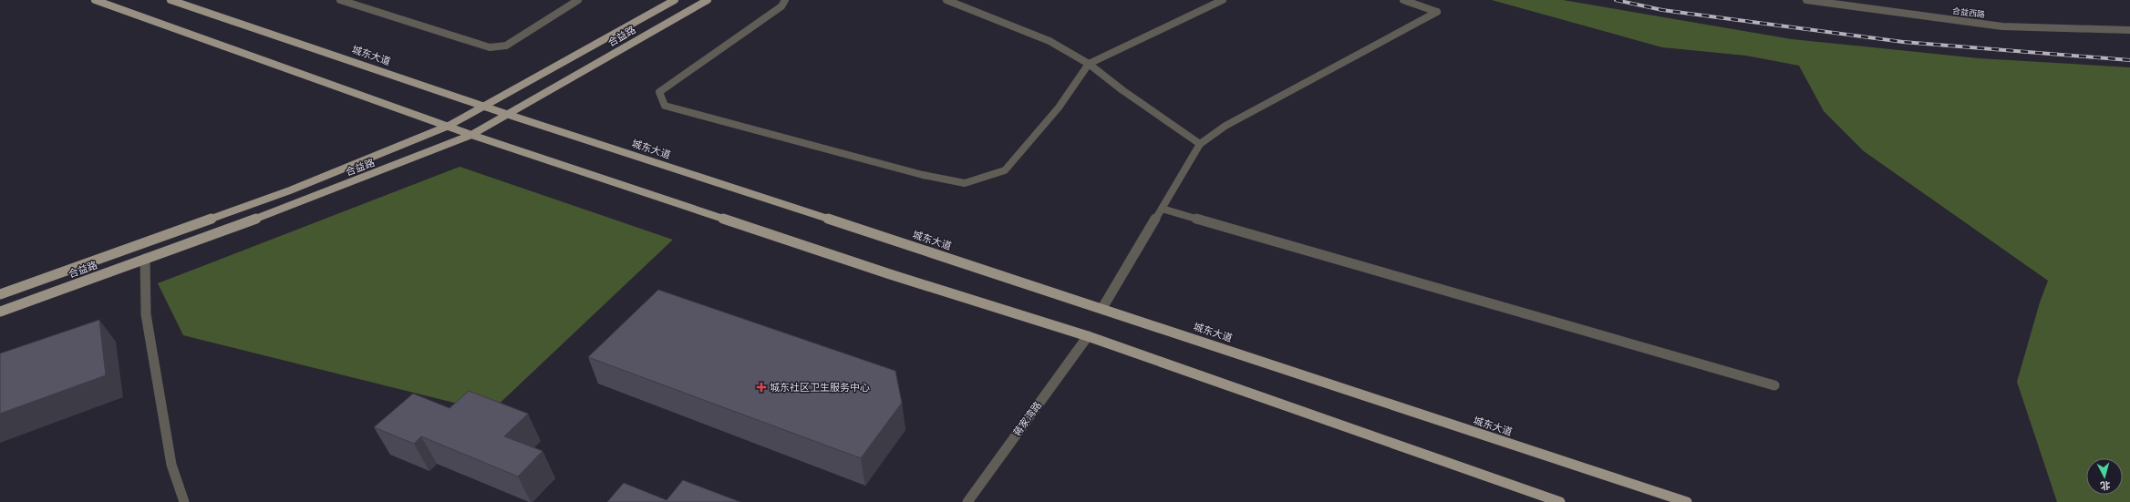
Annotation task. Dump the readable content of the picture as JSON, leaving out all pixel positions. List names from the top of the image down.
{
  "streets": {
    "main road": ["合益路", "城东大道"],
    "street": ["合益西路", "蒋家湾路"]
  },
  "crossings": [
    ["合益路", "城东大道"]
  ],
  "places": {
    "health": ["城东社区卫生服务中心"]
  },
  "north": "bottom"
}
